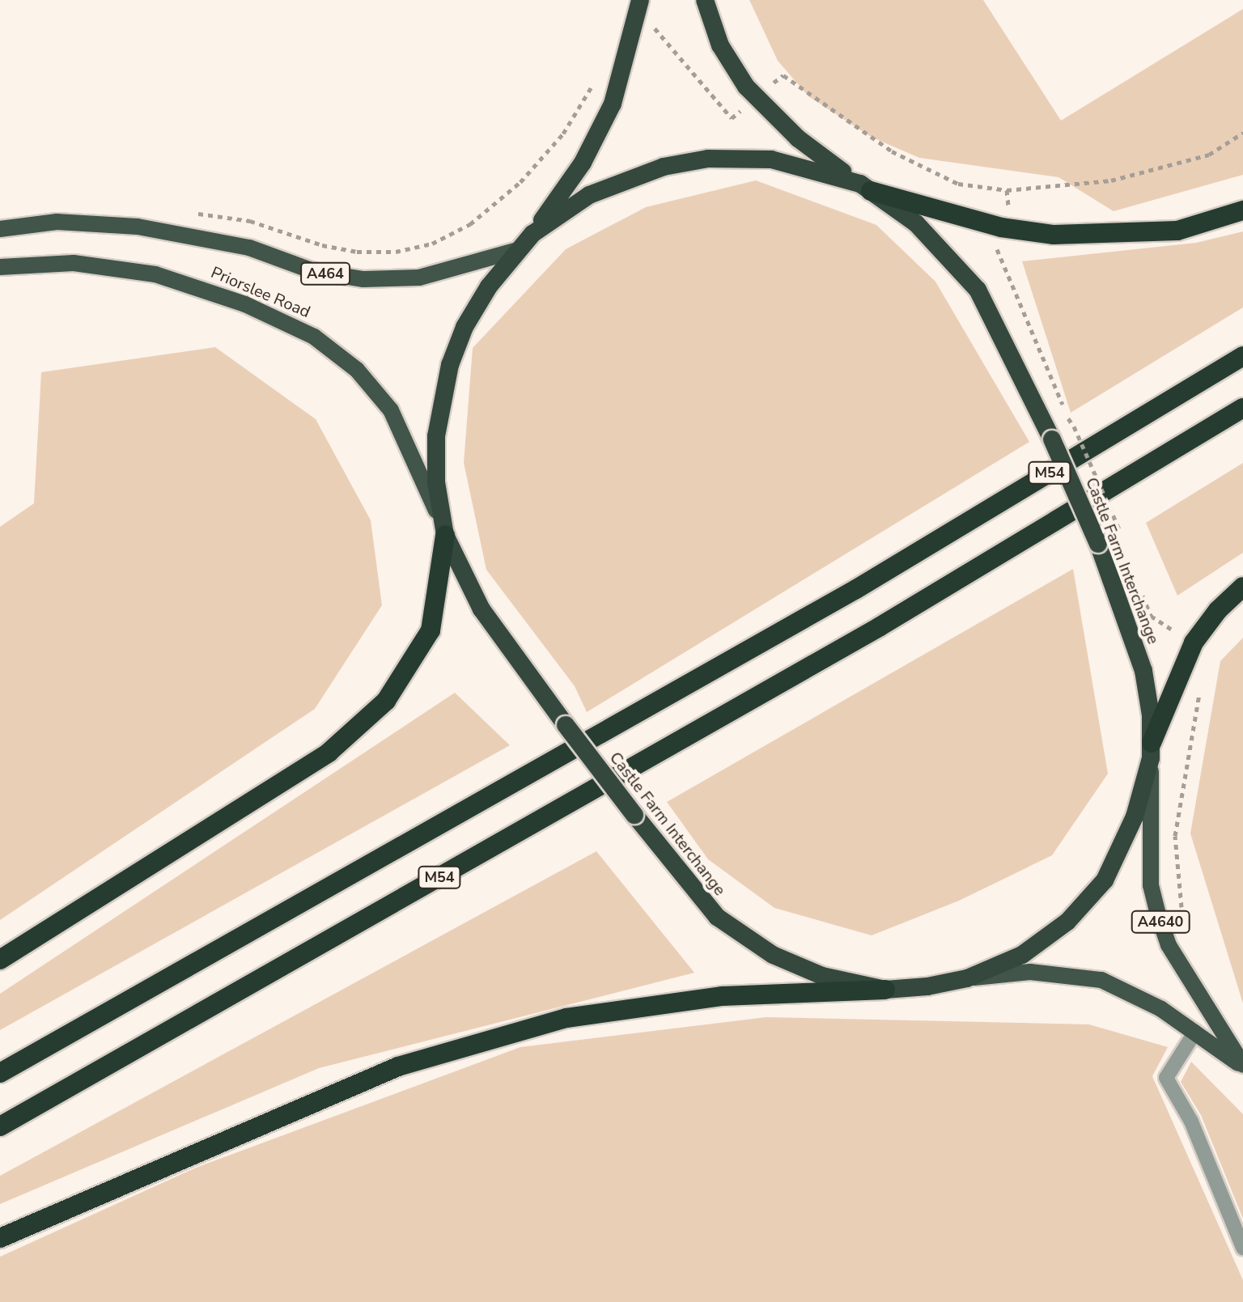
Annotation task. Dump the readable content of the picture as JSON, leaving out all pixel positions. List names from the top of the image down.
{
  "streets": {
    "highway": ["M54", "Castle Farm Interchange"],
    "main road": ["A464", "Priorslee Road", "A4640"]
  },
  "crossings": [
    ["Priorslee Road", "Castle Farm Interchange"],
    ["Castle Farm Interchange", "A4640"]
  ]
}
